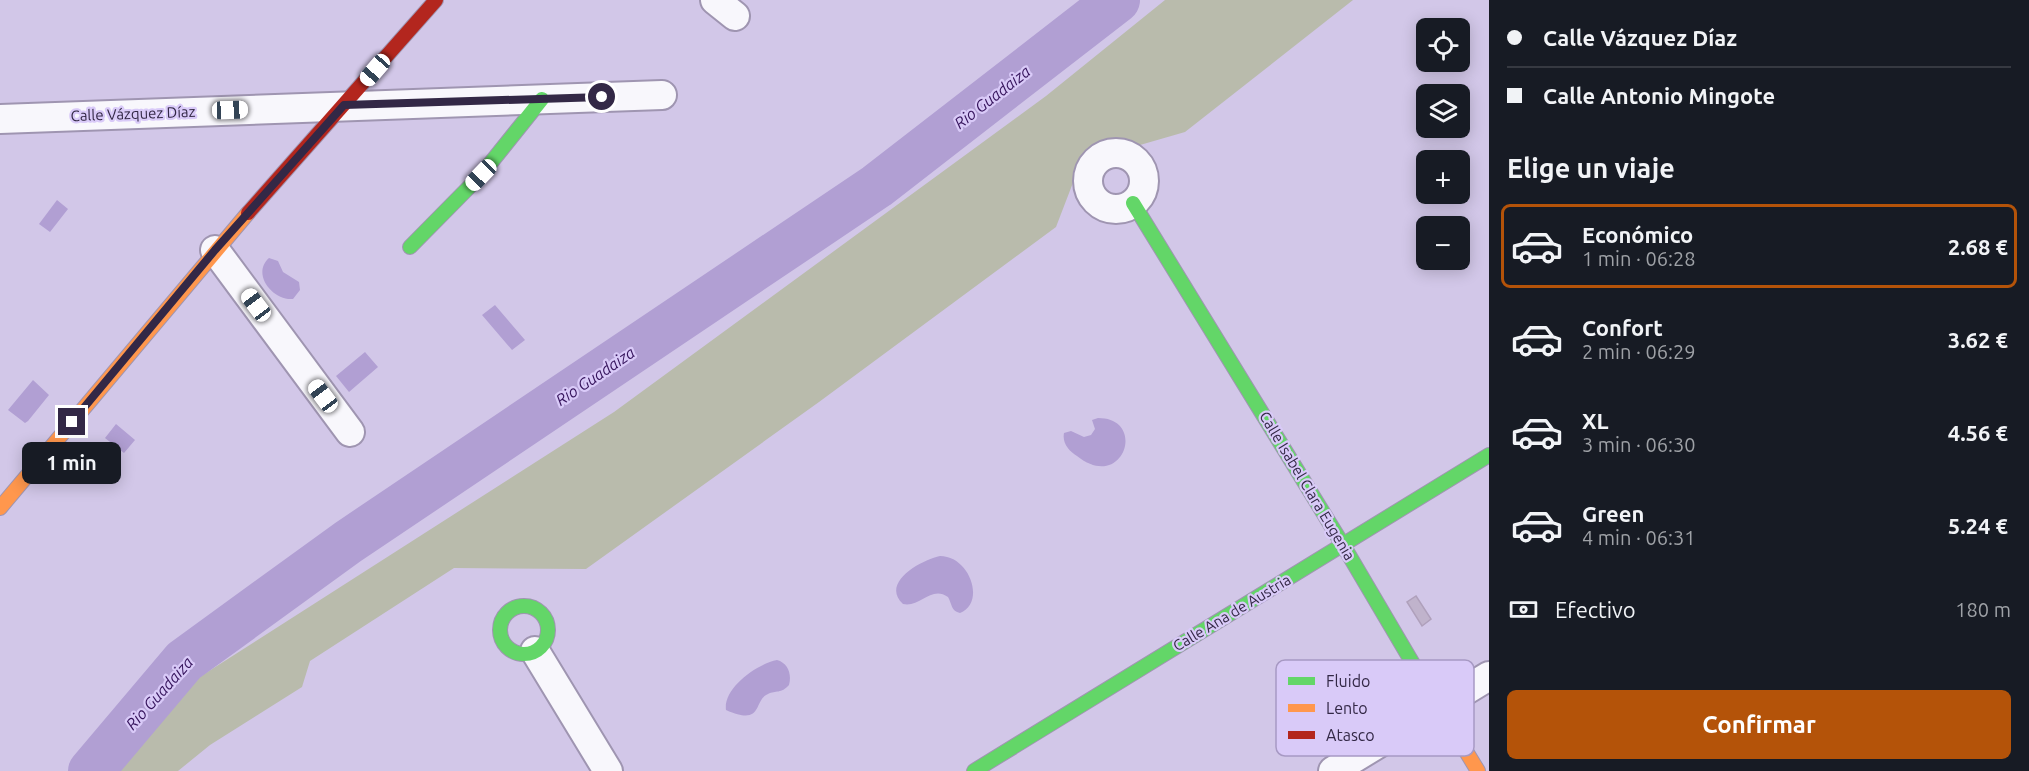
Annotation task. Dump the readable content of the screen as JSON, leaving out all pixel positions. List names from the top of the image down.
{
  "streets": {
    "street": ["Calle Vázquez Díaz", "Calle Isabel Clara Eugenia", "Calle Ana de Austria"]
  },
  "crossings": [
    ["Calle Isabel Clara Eugenia", "Calle Ana de Austria"]
  ],
  "water": ["Rio Guadaiza"],
  "legend": ["Fluido", "Lento", "Atasco"],
  "page": {
    "banner": ["Calle Vázquez Díaz", "Calle Antonio Mingote"],
    "map_buttons": ["+", "−"],
    "heading": "Elige un viaje",
    "list": [
      {
        "name": "Económico",
        "note": "1 min · 06:28",
        "value": "2.68 €"
      },
      {
        "name": "Confort",
        "note": "2 min · 06:29",
        "value": "3.62 €"
      },
      {
        "name": "XL",
        "note": "3 min · 06:30",
        "value": "4.56 €"
      },
      {
        "name": "Green",
        "note": "4 min · 06:31",
        "value": "5.24 €"
      }
    ],
    "bubble": "1 min",
    "pay": ["Efectivo", "180 m"],
    "buttons": "Confirmar"
  }
}
